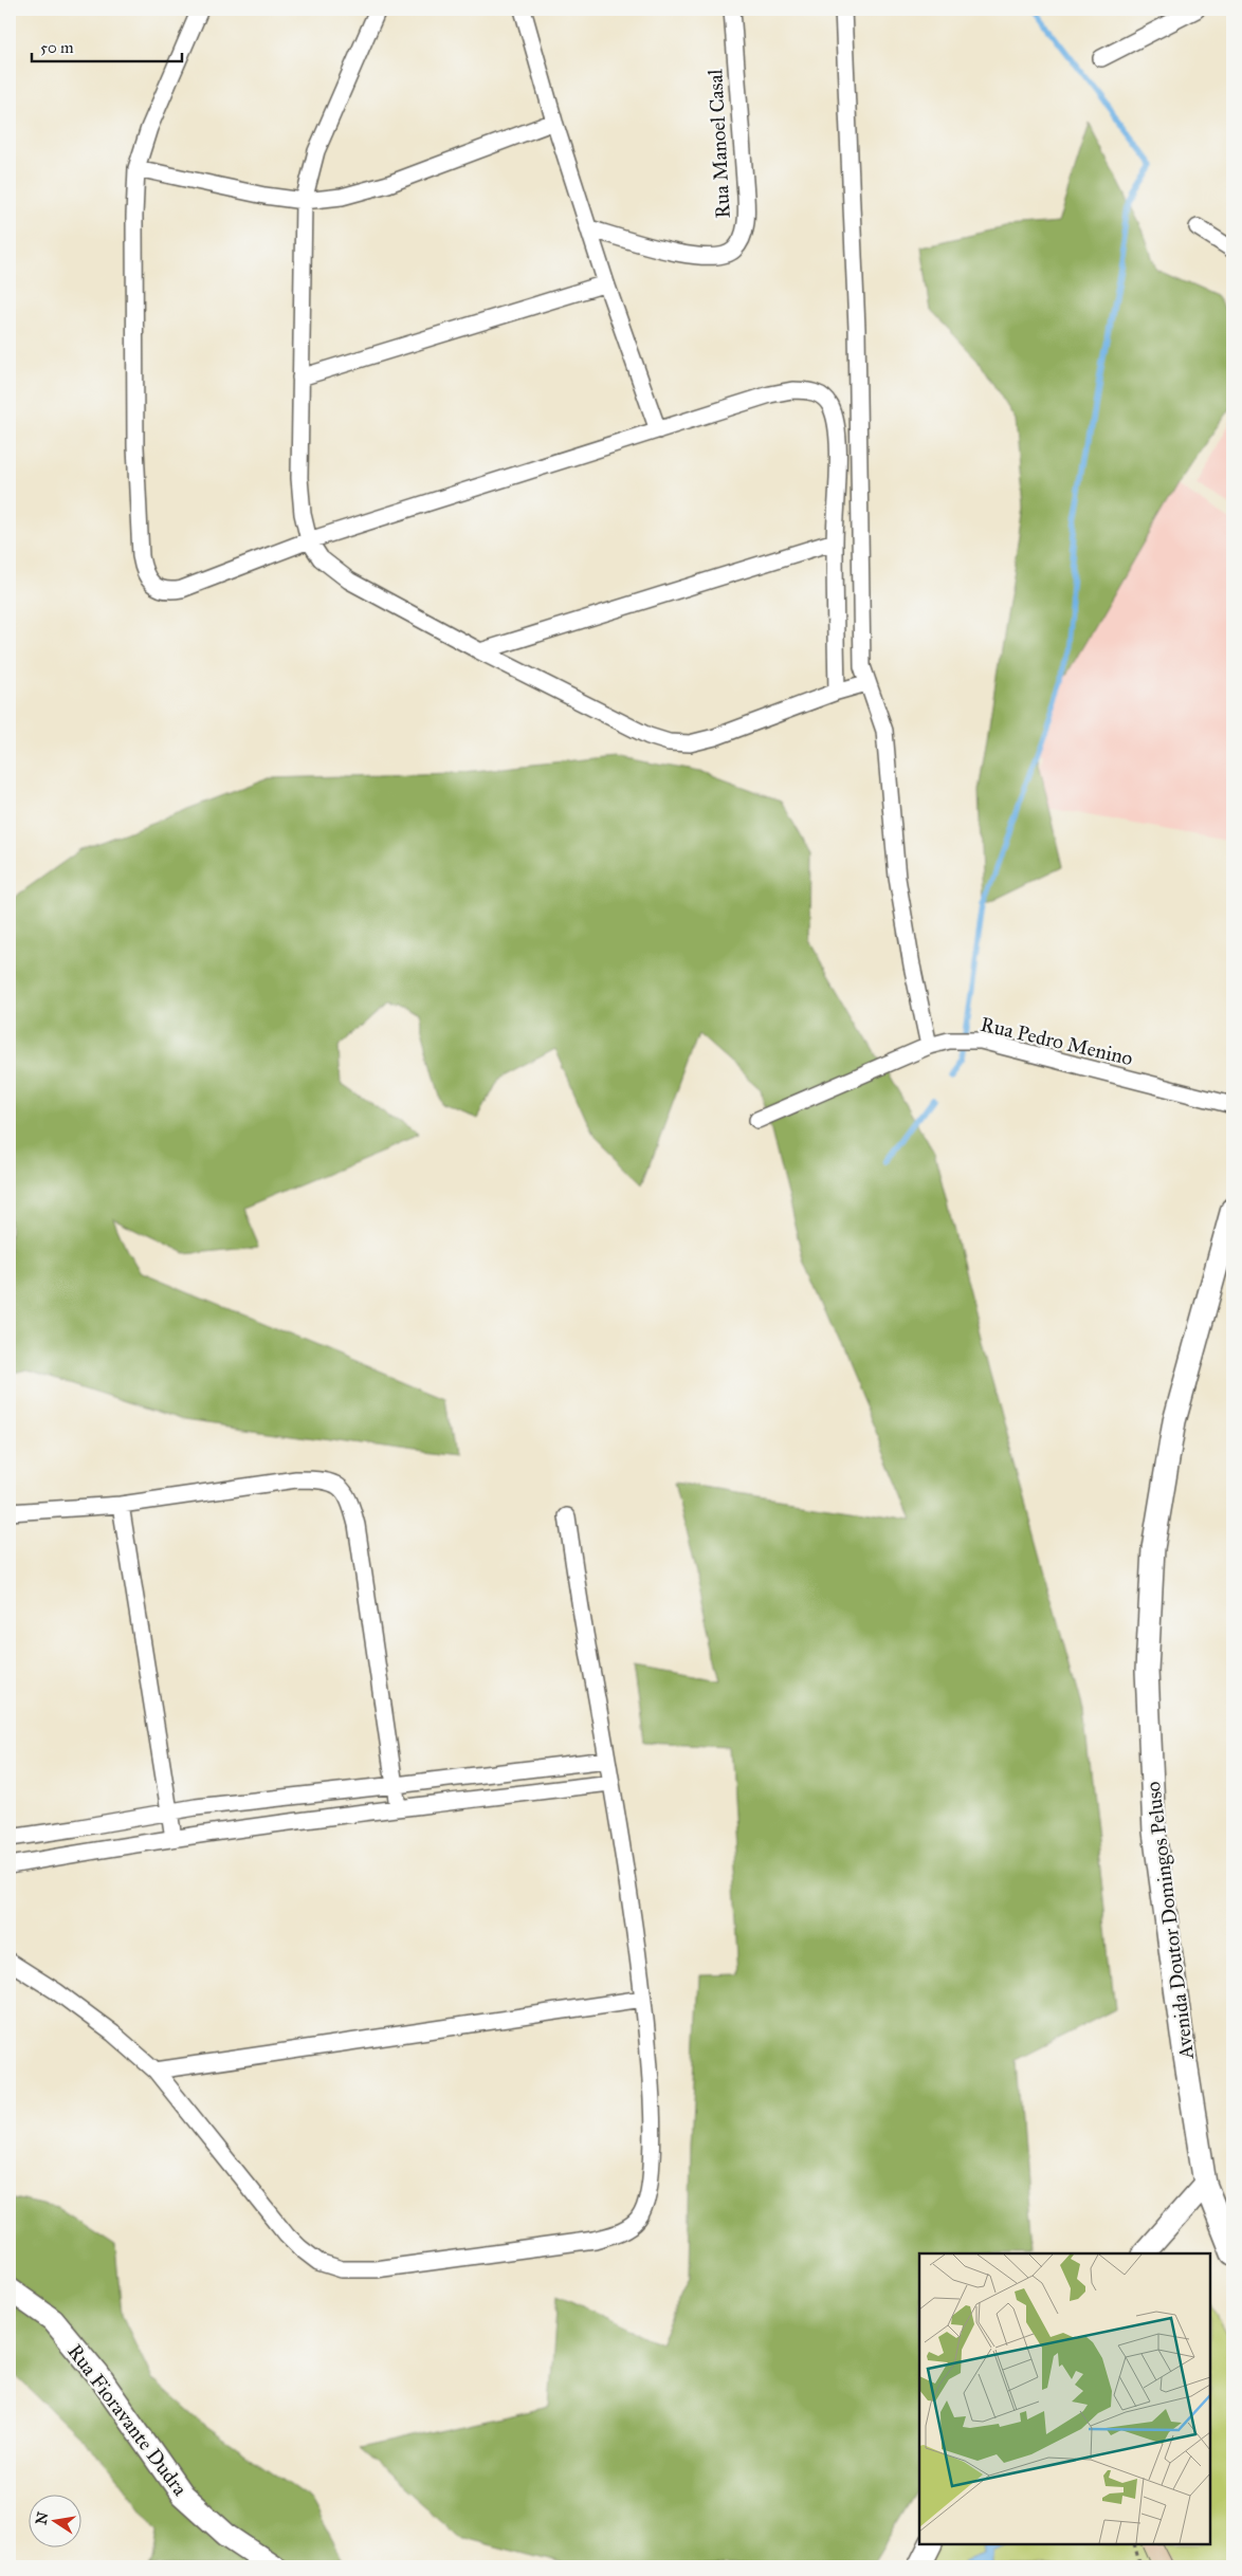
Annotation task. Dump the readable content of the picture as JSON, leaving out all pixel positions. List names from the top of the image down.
{
  "streets": {
    "street": [
      "Rua Manoel Casal",
      "Rua Pedro Menino",
      "Avenida Doutor Domingos Peluso",
      "Rua Fioravante Dudra"
    ]
  },
  "scale_bar": "50 m",
  "north": "left"
}
